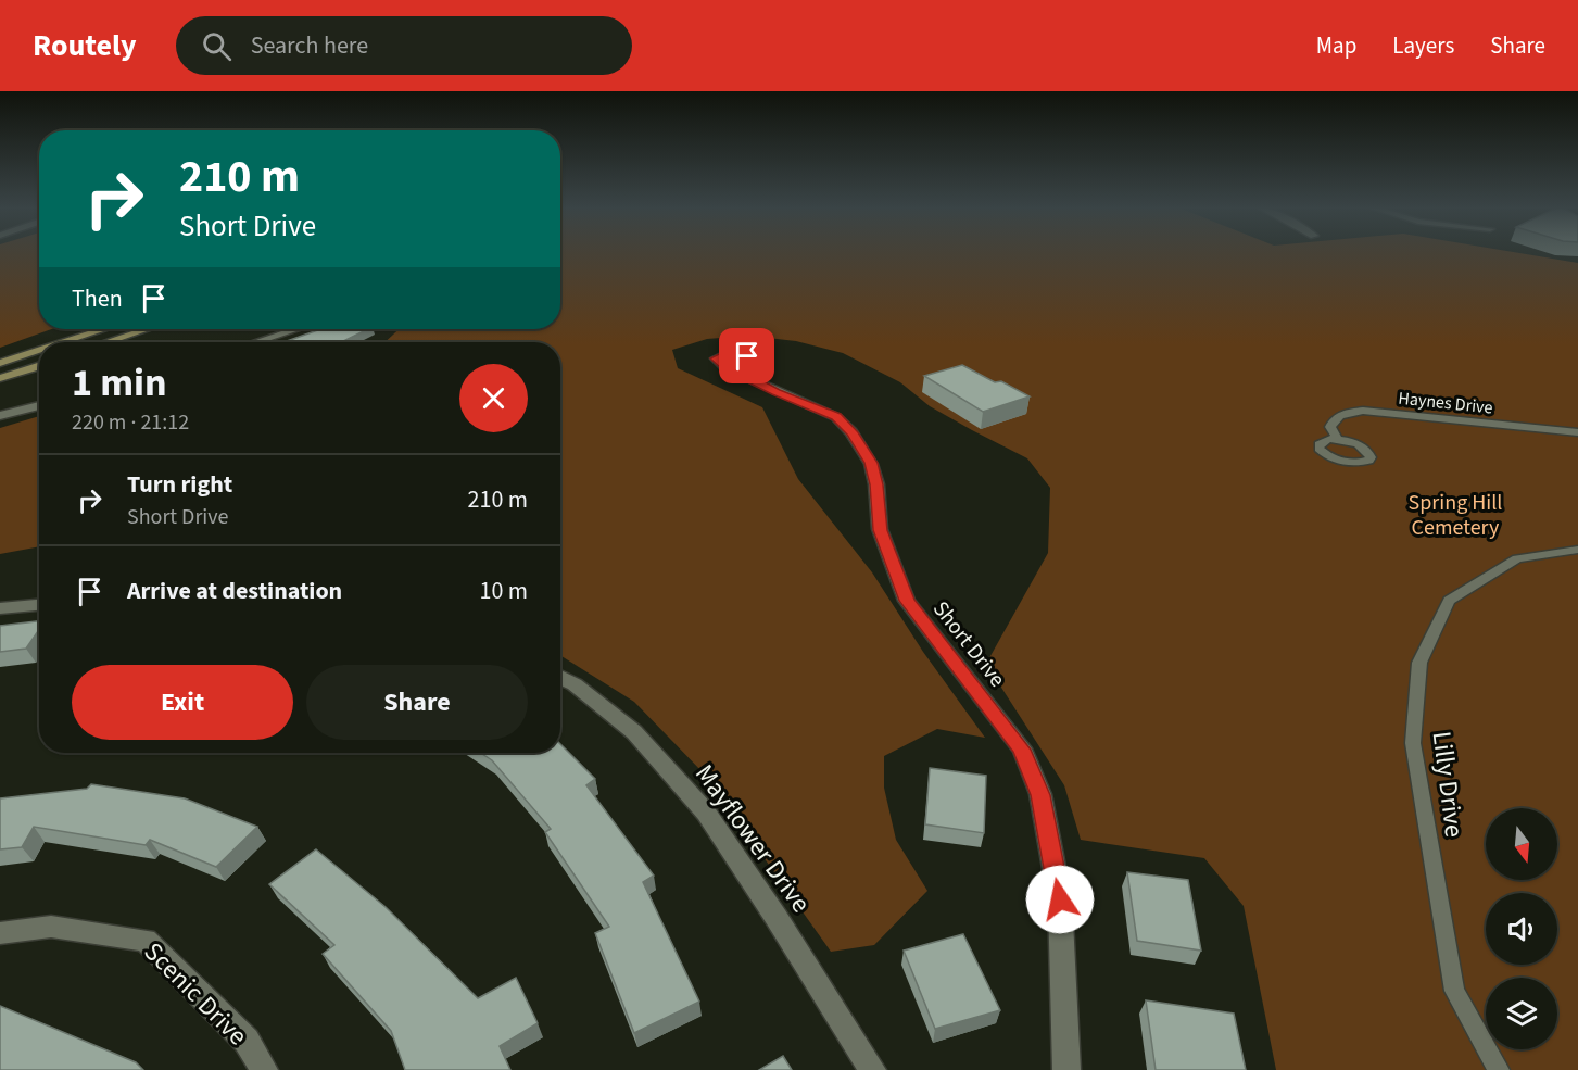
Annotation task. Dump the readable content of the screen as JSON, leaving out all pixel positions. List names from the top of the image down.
{
  "streets": {
    "street": ["Short Drive", "Mayflower Drive", "Scenic Drive"],
    "lane": ["Haynes Drive", "Lilly Drive"]
  },
  "parks": ["Spring Hill Cemetery"],
  "north": "bottom",
  "page": {
    "header": "Routely",
    "search": "Search here",
    "nav": ["Map", "Layers", "Share"],
    "turn": ["210 m", "Short Drive"],
    "then": "Then",
    "heading": ["1 min", "220 m · 21:12"],
    "list": [
      {
        "name": "Turn right",
        "note": "Short Drive",
        "value": "210 m"
      },
      {
        "name": "Arrive at destination",
        "value": "10 m"
      }
    ],
    "buttons": ["Exit", "Share"]
  }
}
